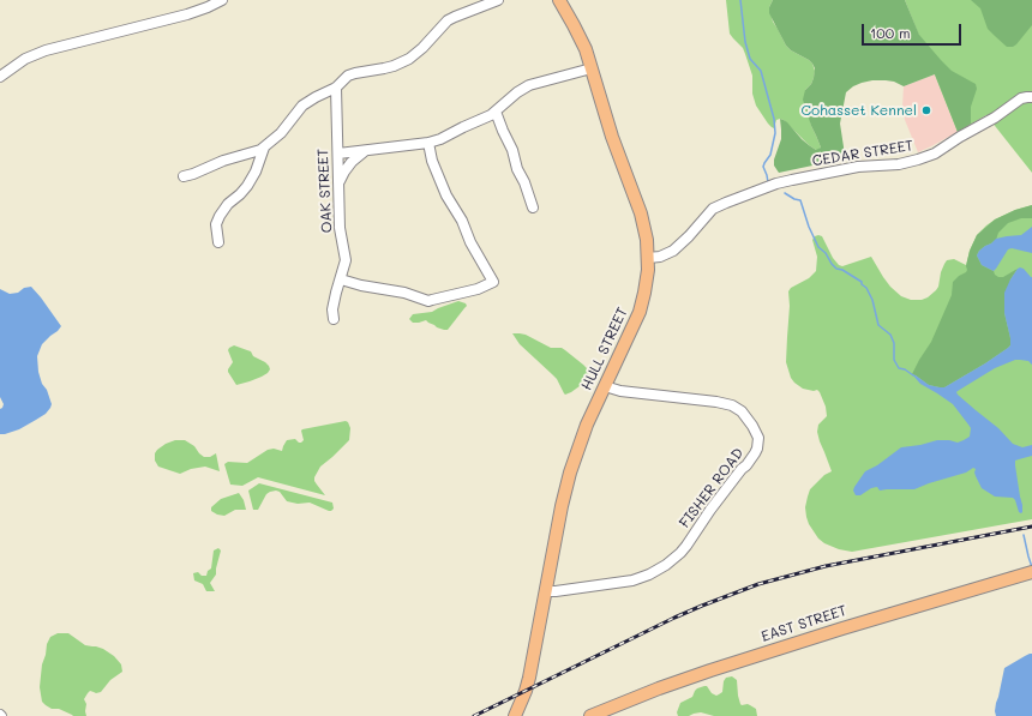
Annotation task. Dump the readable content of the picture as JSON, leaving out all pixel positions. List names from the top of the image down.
{
  "streets": {
    "main road": ["HULL STREET", "EAST STREET"],
    "street": ["CEDAR STREET", "OAK STREET", "FISHER ROAD"]
  },
  "crossings": [
    ["CEDAR STREET", "HULL STREET"],
    ["HULL STREET", "FISHER ROAD"]
  ],
  "places": ["Cohasset Kennel"],
  "scale_bar": "100 m"
}
